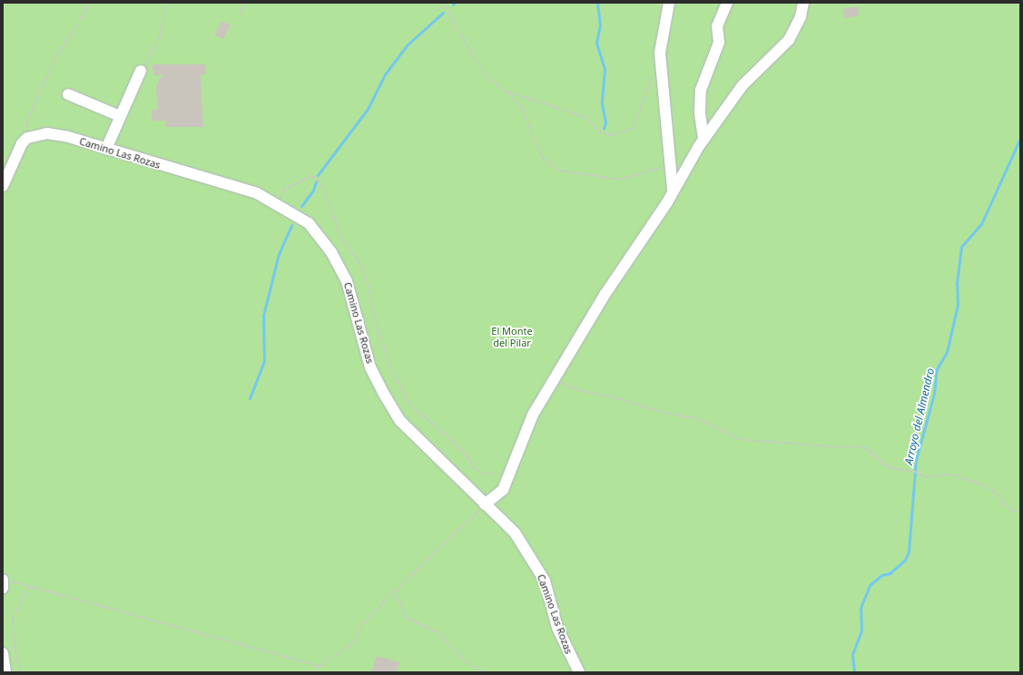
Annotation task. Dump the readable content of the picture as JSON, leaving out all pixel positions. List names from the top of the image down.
{
  "streets": {
    "street": ["Camino Las Rozas"]
  },
  "water": ["Arroyo del Almendro"],
  "parks": ["El Monte del Pilar"]
}
